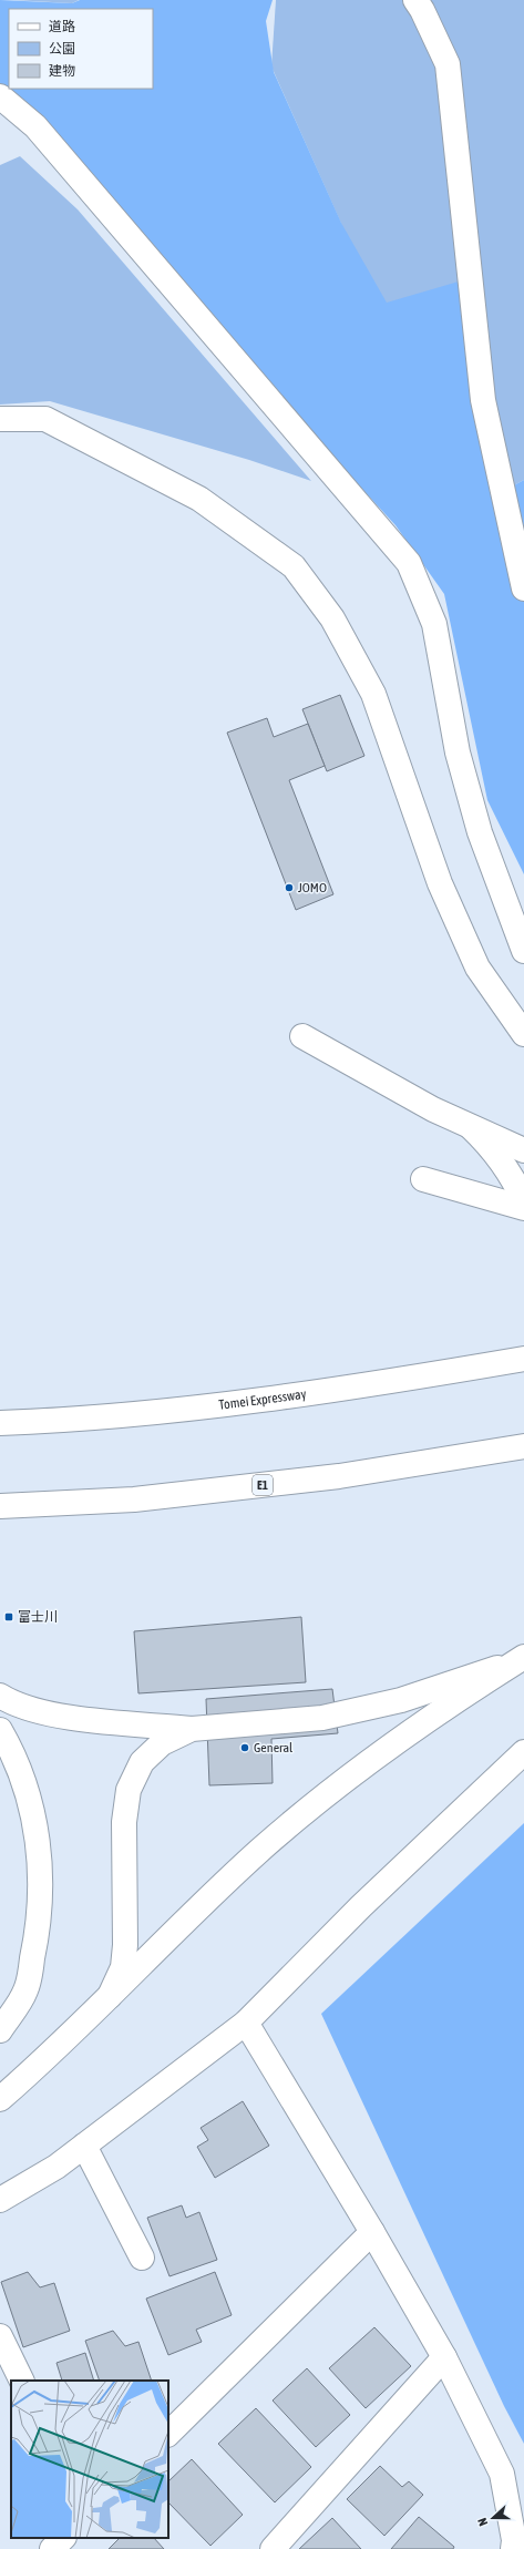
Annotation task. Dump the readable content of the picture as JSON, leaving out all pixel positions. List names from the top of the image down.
{
  "streets": {
    "main road": ["Tomei Expressway", "E1"]
  },
  "places": {
    "other": ["JOMO", "General"],
    "transit": ["富士川"]
  },
  "legend": ["道路", "公園", "建物"],
  "north": "left"
}
